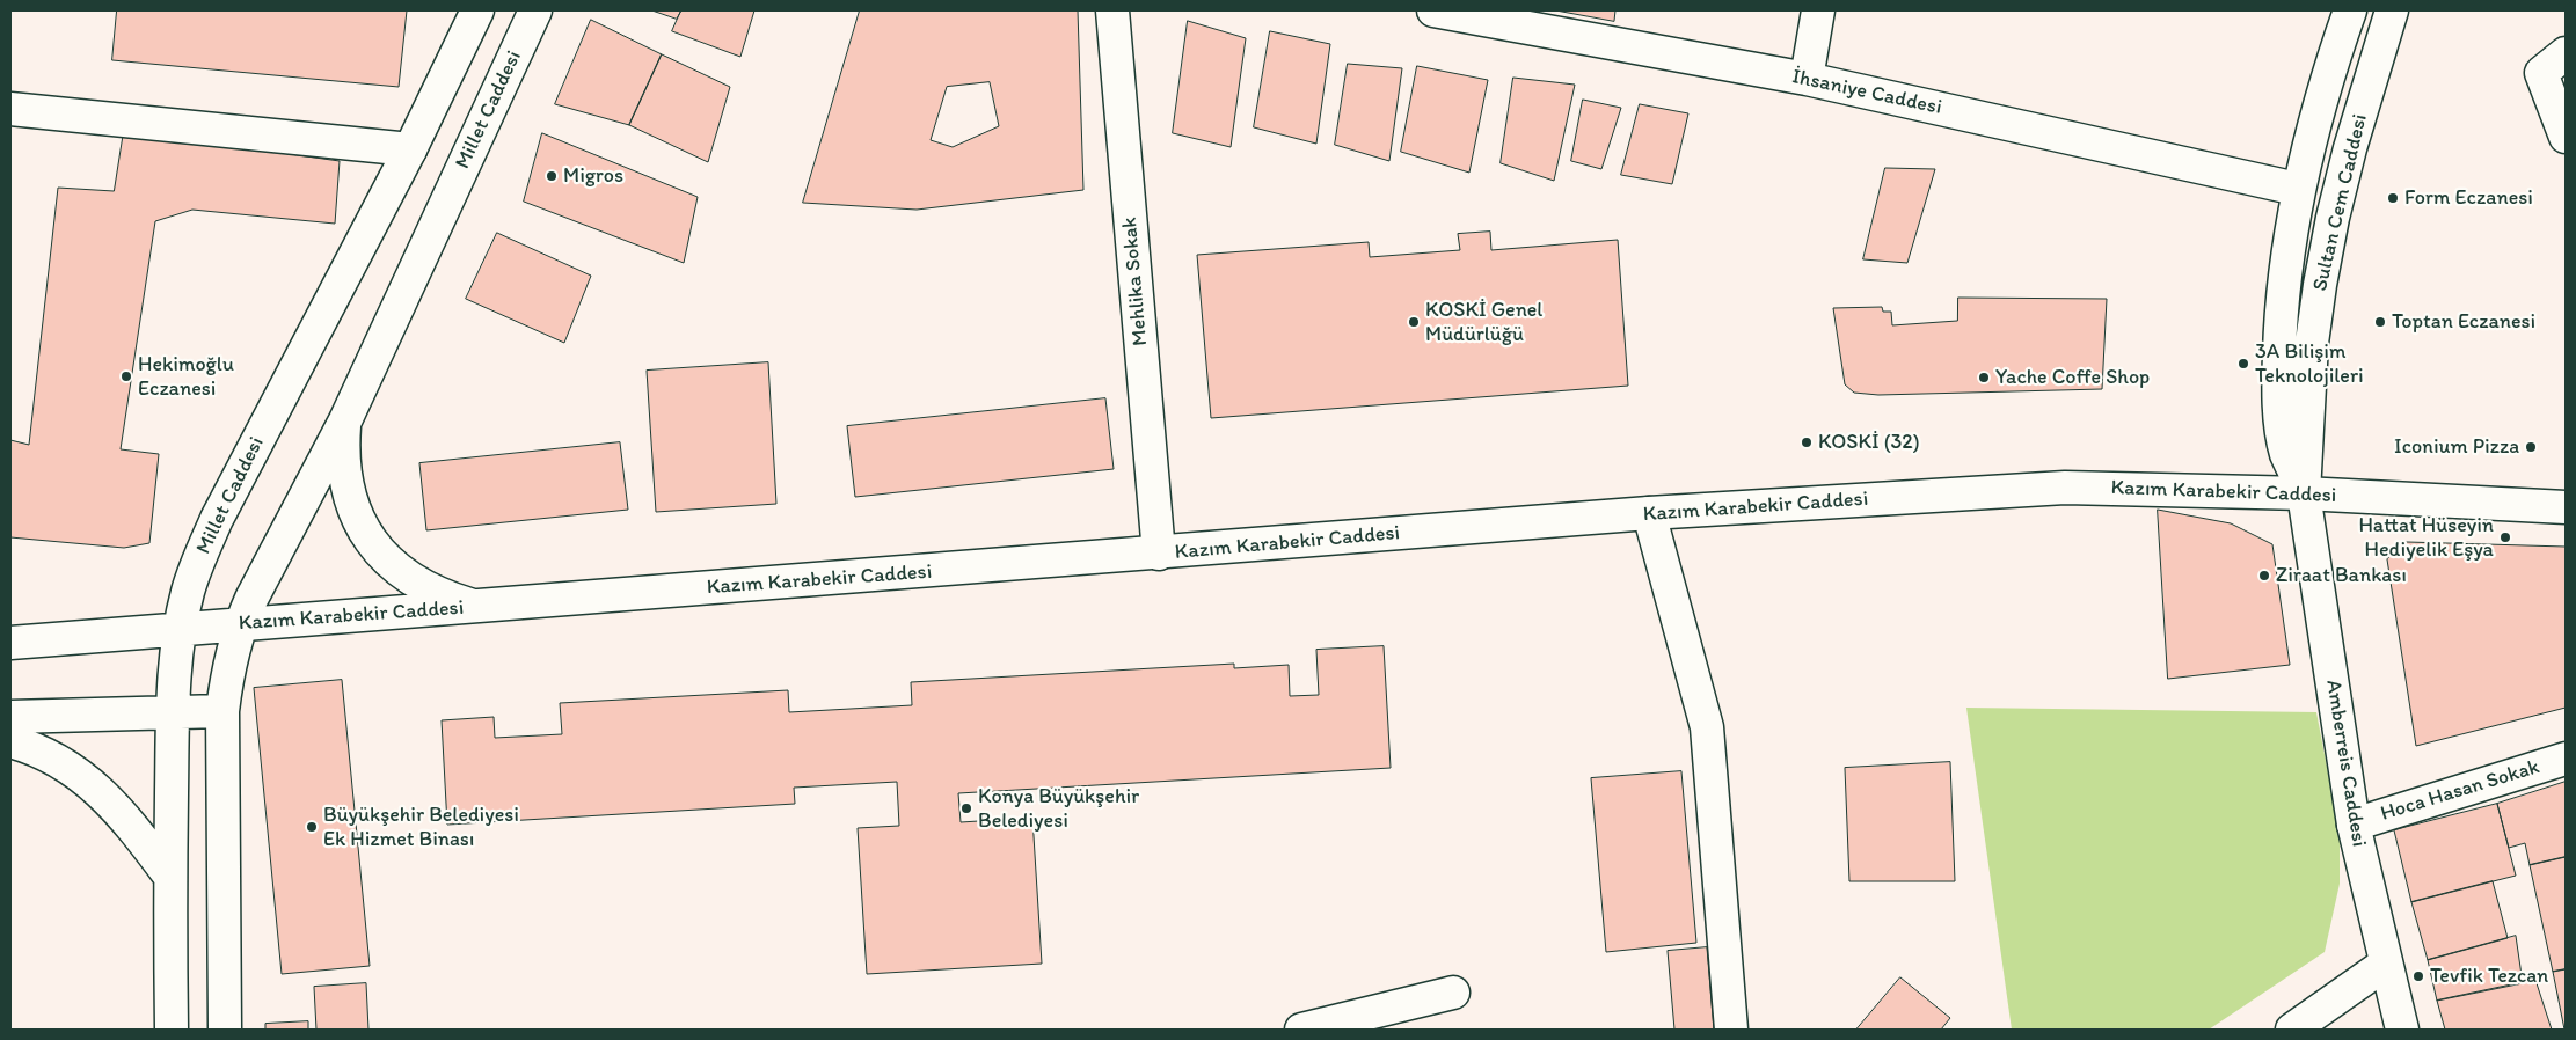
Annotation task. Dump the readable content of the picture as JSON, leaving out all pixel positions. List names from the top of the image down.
{
  "streets": {
    "main road": [
      "İhsaniye Caddesi",
      "Millet Caddesi",
      "Sultan Cem Caddesi",
      "Mehlika Sokak",
      "Kazım Karabekir Caddesi",
      "Amberreis Caddesi",
      "Hoca Hasan Sokak"
    ]
  },
  "crossings": [
    ["İhsaniye Caddesi", "Sultan Cem Caddesi"],
    ["Millet Caddesi", "Kazım Karabekir Caddesi"],
    ["Sultan Cem Caddesi", "Kazım Karabekir Caddesi"],
    ["Sultan Cem Caddesi", "Amberreis Caddesi"],
    ["Mehlika Sokak", "Kazım Karabekir Caddesi"],
    ["Kazım Karabekir Caddesi", "Amberreis Caddesi"],
    ["Amberreis Caddesi", "Hoca Hasan Sokak"]
  ],
  "places": [
    "Migros",
    "Form Eczanesi",
    "KOSKİ Genel Müdürlüğü",
    "Toptan Eczanesi",
    "3A Bilişim Teknolojileri",
    "Hekimoğlu Eczanesi",
    "Yache Coffe Shop",
    "KOSKİ (32)",
    "Iconium Pizza",
    "Hattat Hüseyin Hediyelik Eşya",
    "Ziraat Bankası",
    "Konya Büyükşehir Belediyesi",
    "Büyükşehir Belediyesi Ek Hizmet Binası",
    "Tevfik Tezcan"
  ]
}
